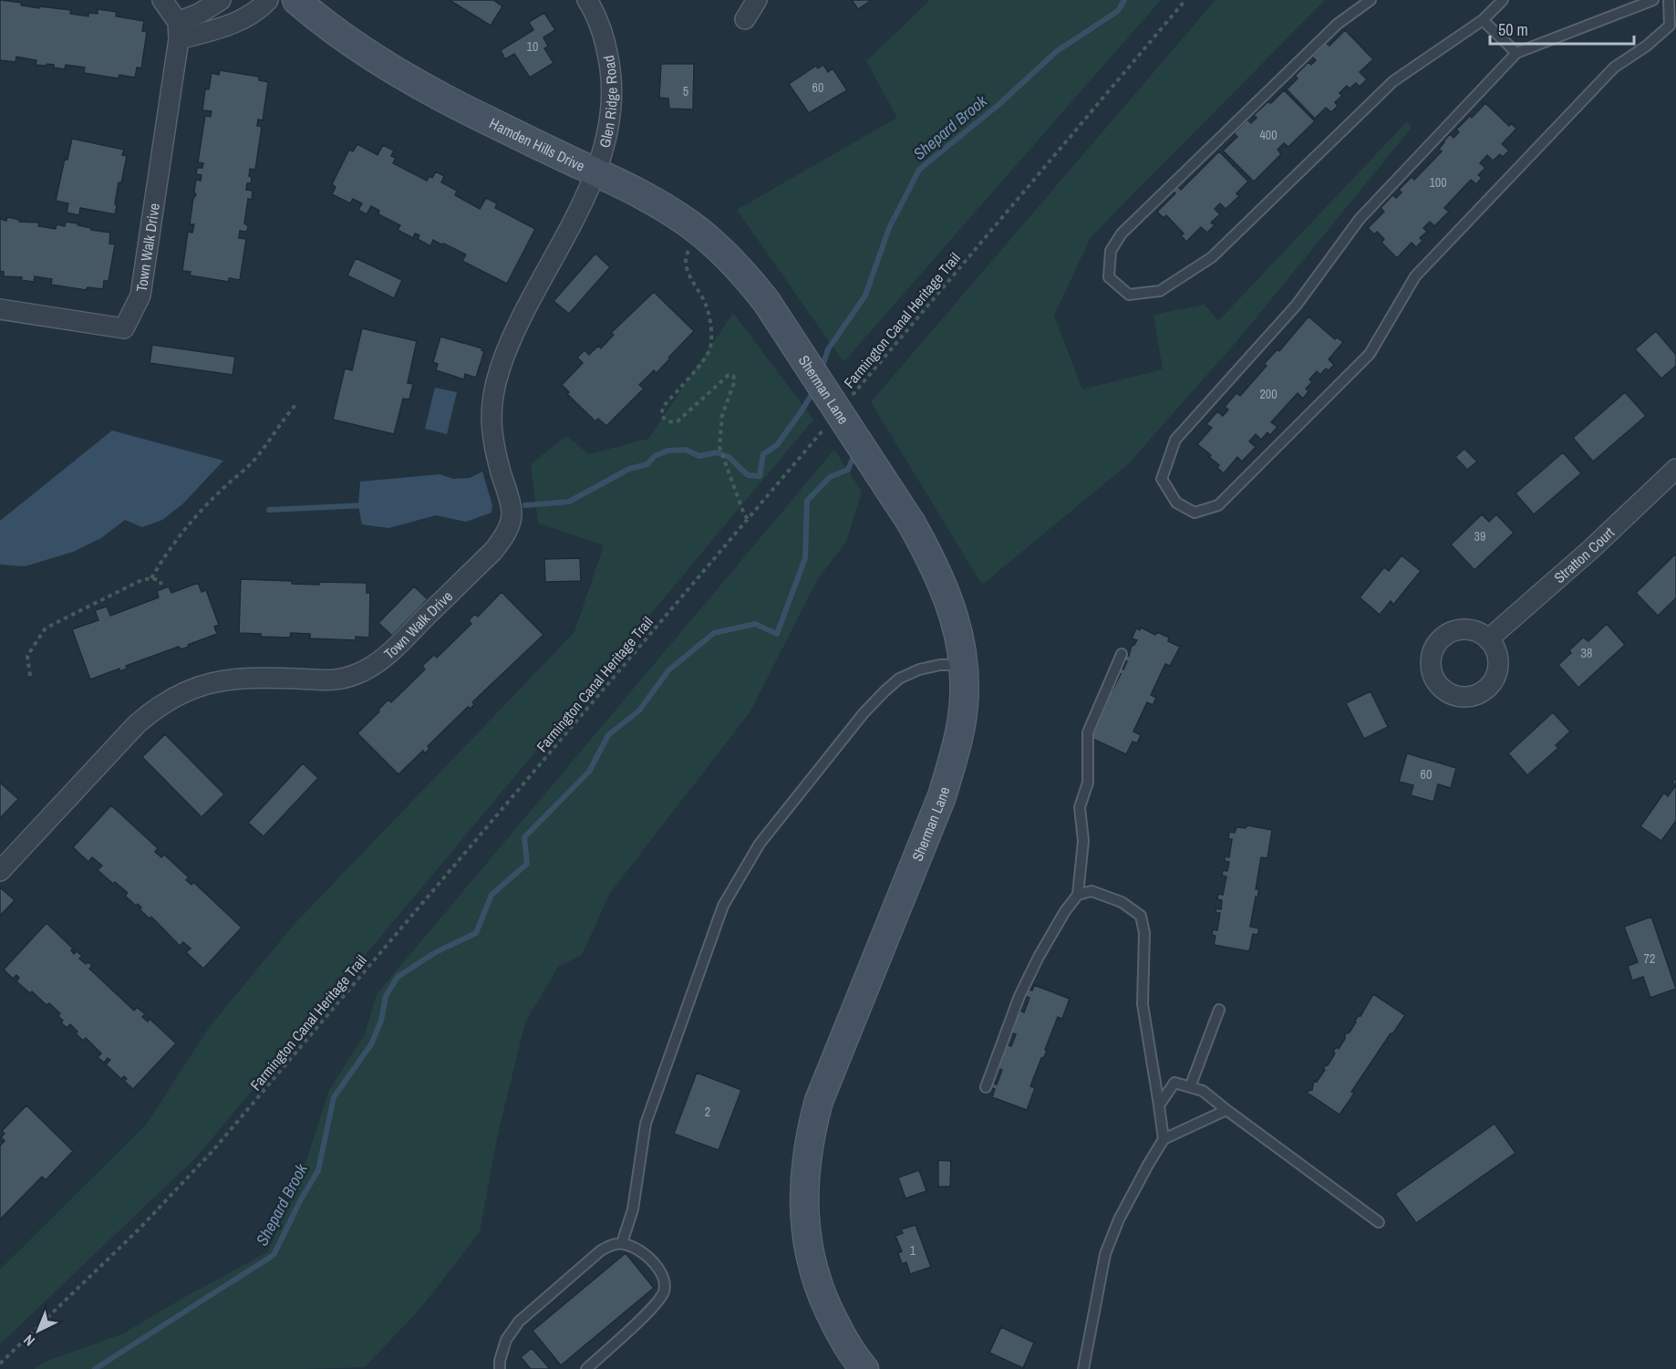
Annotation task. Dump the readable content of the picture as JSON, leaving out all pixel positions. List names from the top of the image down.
{
  "streets": {
    "street": [
      "Glen Ridge Road",
      "Hamden Hills Drive",
      "Town Walk Drive",
      "Sherman Lane",
      "Stratton Court"
    ],
    "path": ["Farmington Canal Heritage Trail"]
  },
  "crossings": [
    ["Glen Ridge Road", "Hamden Hills Drive"],
    ["Glen Ridge Road", "Town Walk Drive"],
    ["Hamden Hills Drive", "Town Walk Drive"],
    ["Hamden Hills Drive", "Sherman Lane"]
  ],
  "water": ["Shepard Brook"],
  "house_numbers": [
    "10",
    "60",
    "5",
    "400",
    "100",
    "200",
    "39",
    "38",
    "60",
    "72",
    "2",
    "1"
  ],
  "scale_bar": "50 m",
  "north": "bottom left"
}
